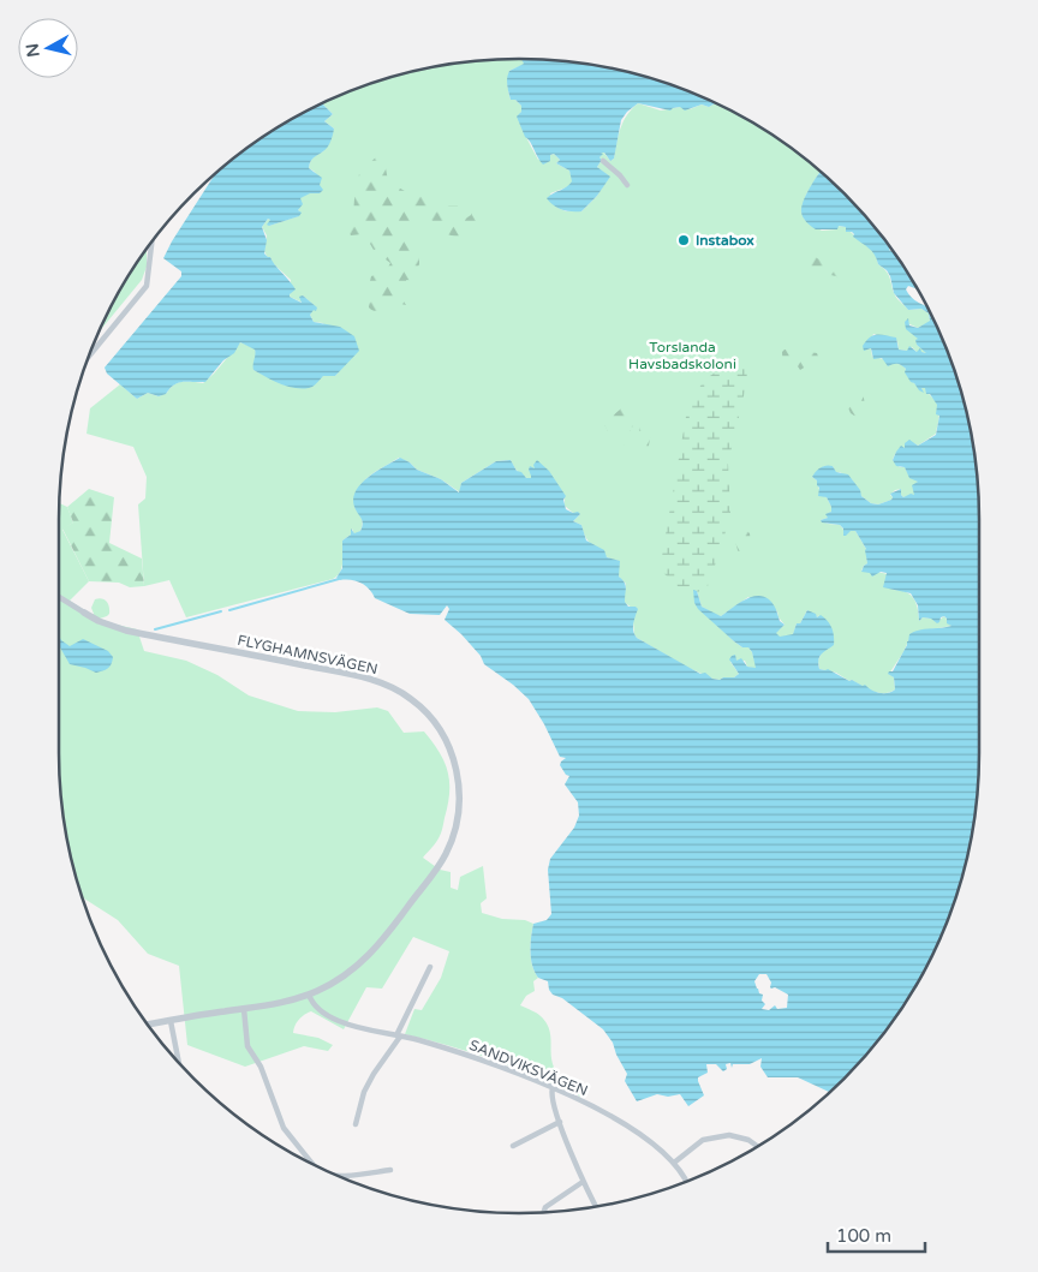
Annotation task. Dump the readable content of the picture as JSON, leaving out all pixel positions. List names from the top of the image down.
{
  "streets": {
    "street": ["FLYGHAMNSVÄGEN", "SANDVIKSVÄGEN"]
  },
  "crossings": [
    ["FLYGHAMNSVÄGEN", "SANDVIKSVÄGEN"]
  ],
  "parks": ["Torslanda Havsbadskoloni"],
  "places": ["Instabox"],
  "scale_bar": "100 m",
  "north": "left"
}
